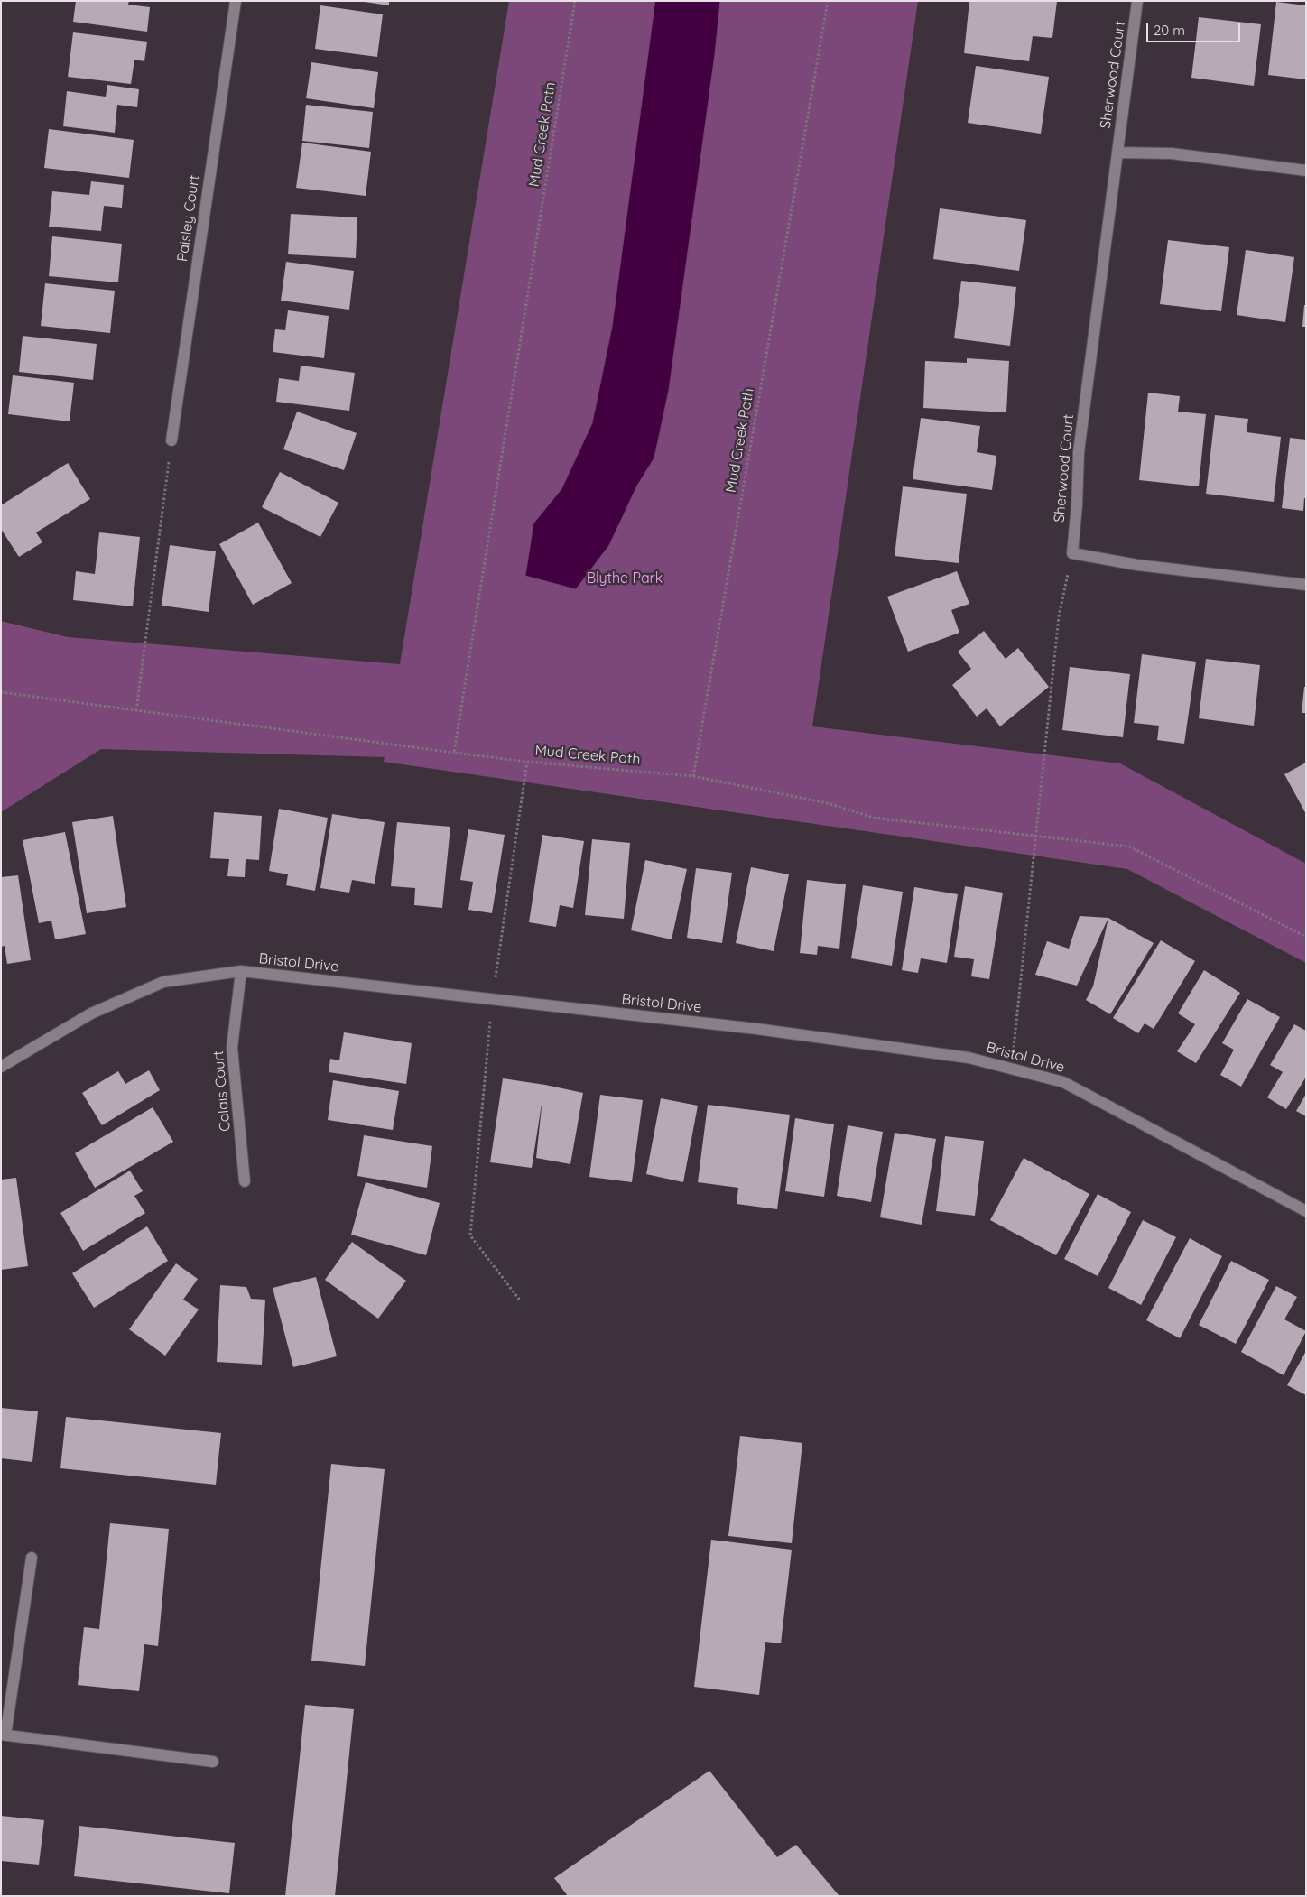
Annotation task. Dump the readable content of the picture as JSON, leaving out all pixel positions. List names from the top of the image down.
{
  "streets": {
    "street": [
      "Sherwood Court",
      "Paisley Court",
      "Bristol Drive",
      "Calais Court"
    ],
    "path": ["Mud Creek Path"]
  },
  "crossings": [
    ["Bristol Drive", "Calais Court"]
  ],
  "parks": ["Blythe Park"],
  "scale_bar": "20 m"
}
